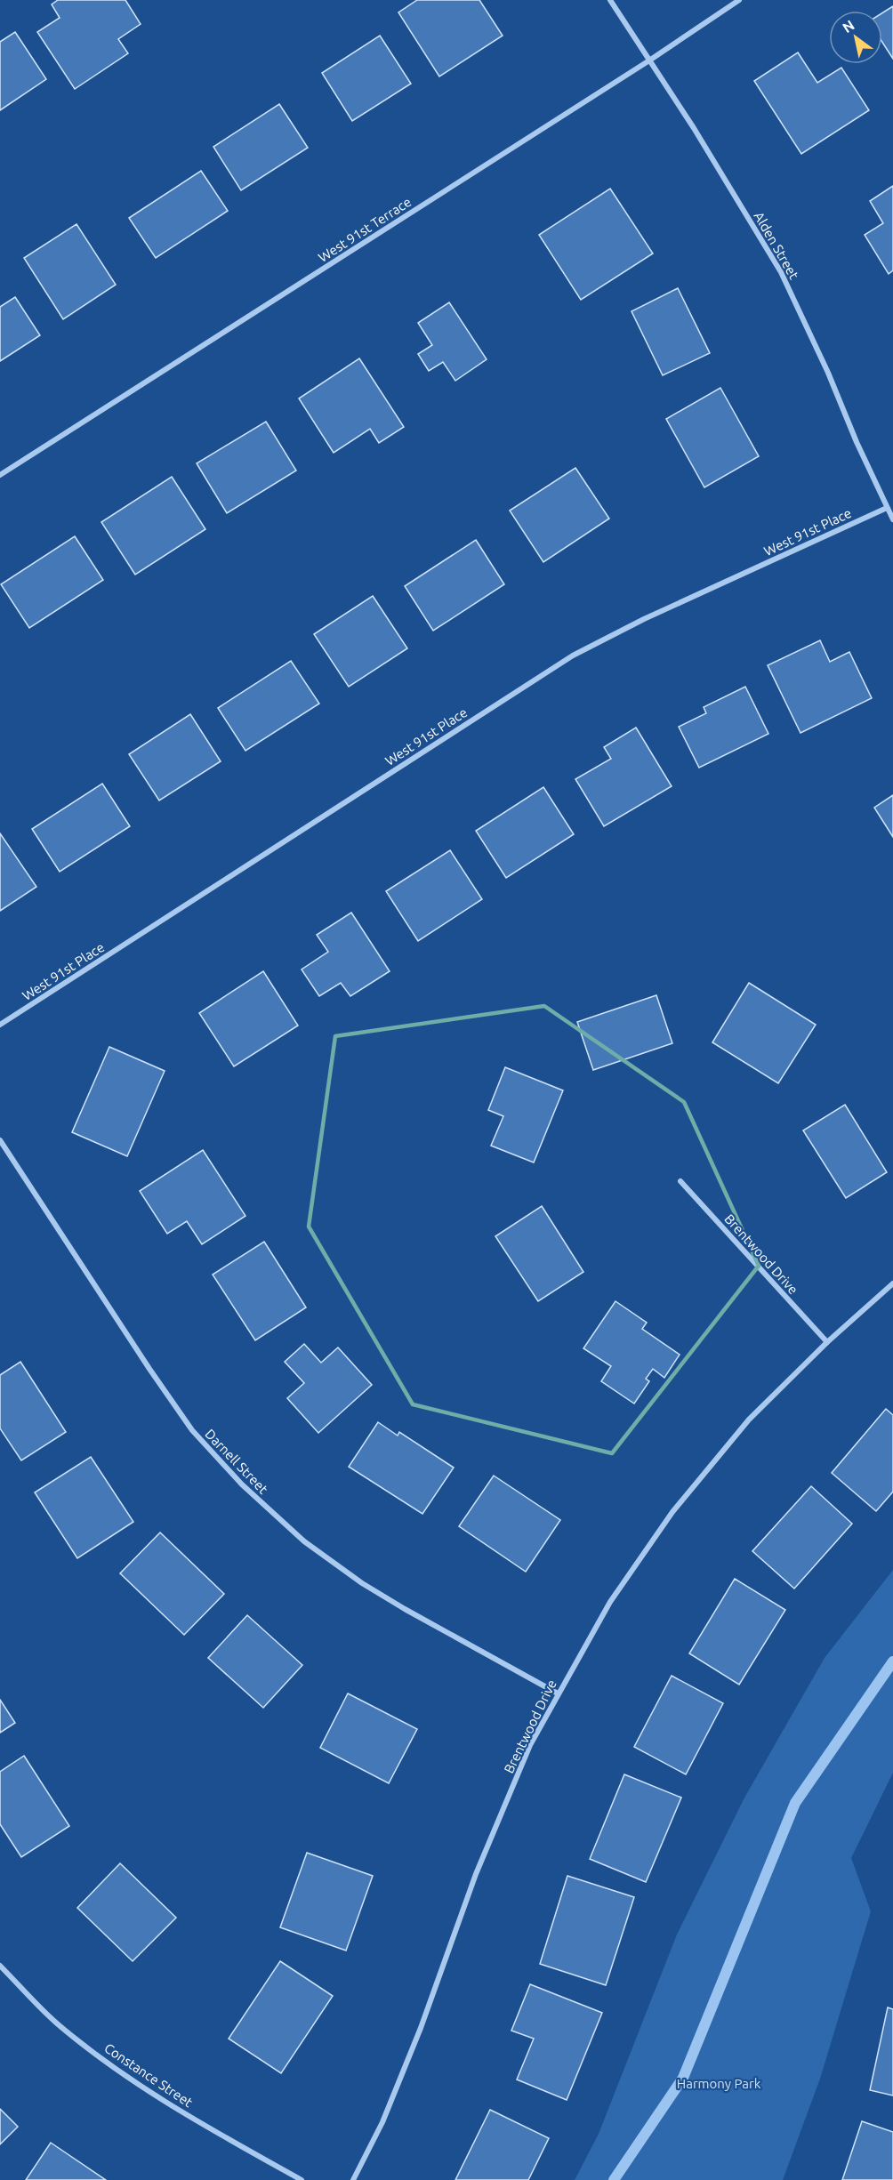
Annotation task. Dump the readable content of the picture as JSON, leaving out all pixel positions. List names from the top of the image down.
{
  "streets": {
    "street": [
      "West 91st Terrace",
      "Alden Street",
      "West 91st Place",
      "Brentwood Drive",
      "Darnell Street",
      "Constance Street"
    ]
  },
  "crossings": [
    ["West 91st Terrace", "Alden Street"],
    ["Alden Street", "West 91st Place"],
    ["Brentwood Drive", "Darnell Street"]
  ],
  "parks": ["Harmony Park"],
  "north": "top left"
}
